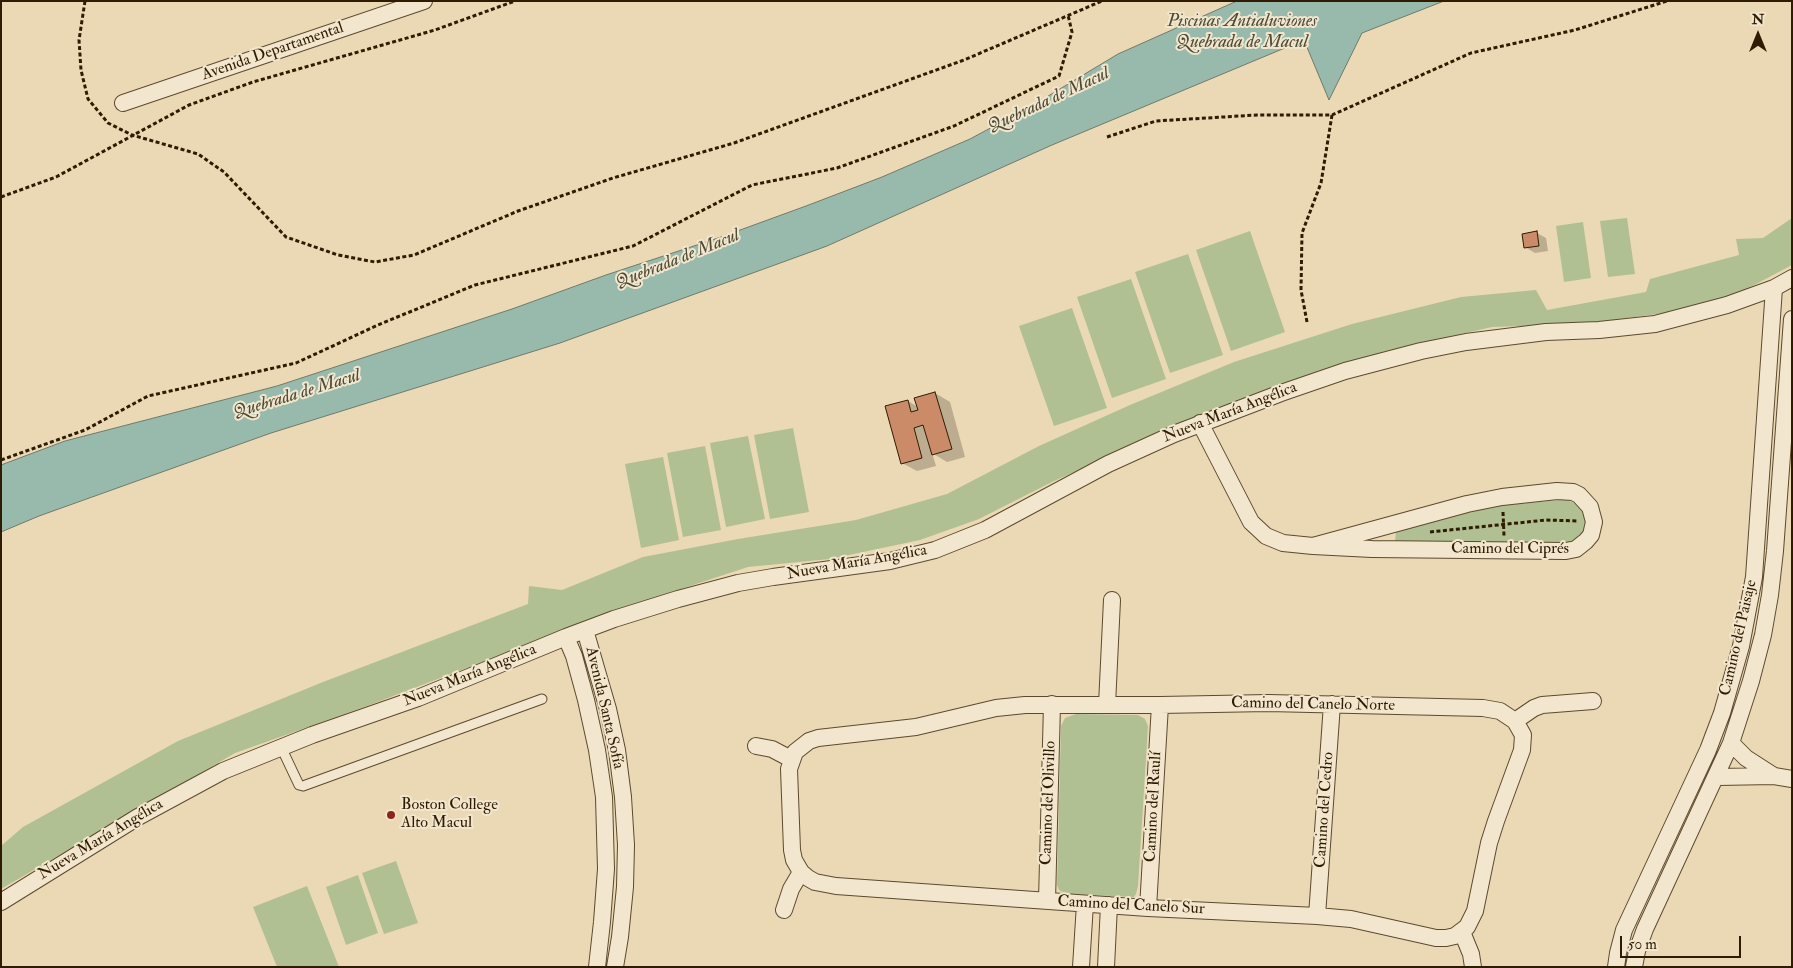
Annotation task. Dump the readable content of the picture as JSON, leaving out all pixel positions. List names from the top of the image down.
{
  "streets": {
    "street": [
      "Avenida Departamental",
      "Nueva María Angélica",
      "Camino del Ciprés",
      "Camino del Paisaje",
      "Camino del Canelo Norte",
      "Avenida Santa Sofía",
      "Camino del Olivillo",
      "Camino del Raulí",
      "Camino del Cedro",
      "Camino del Canelo Sur"
    ]
  },
  "crossings": [
    ["Nueva María Angélica", "Camino del Ciprés"],
    ["Nueva María Angélica", "Camino del Paisaje"],
    ["Nueva María Angélica", "Avenida Santa Sofía"],
    ["Camino del Canelo Norte", "Camino del Olivillo"],
    ["Camino del Canelo Norte", "Camino del Raulí"],
    ["Camino del Canelo Norte", "Camino del Cedro"],
    ["Camino del Olivillo", "Camino del Canelo Sur"],
    ["Camino del Raulí", "Camino del Canelo Sur"],
    ["Camino del Cedro", "Camino del Canelo Sur"]
  ],
  "water": ["Piscinas Antialuviones Quebrada de Macul", "Quebrada de Macul"],
  "places": ["Boston College Alto Macul"],
  "scale_bar": "50 m",
  "north": "top"
}
